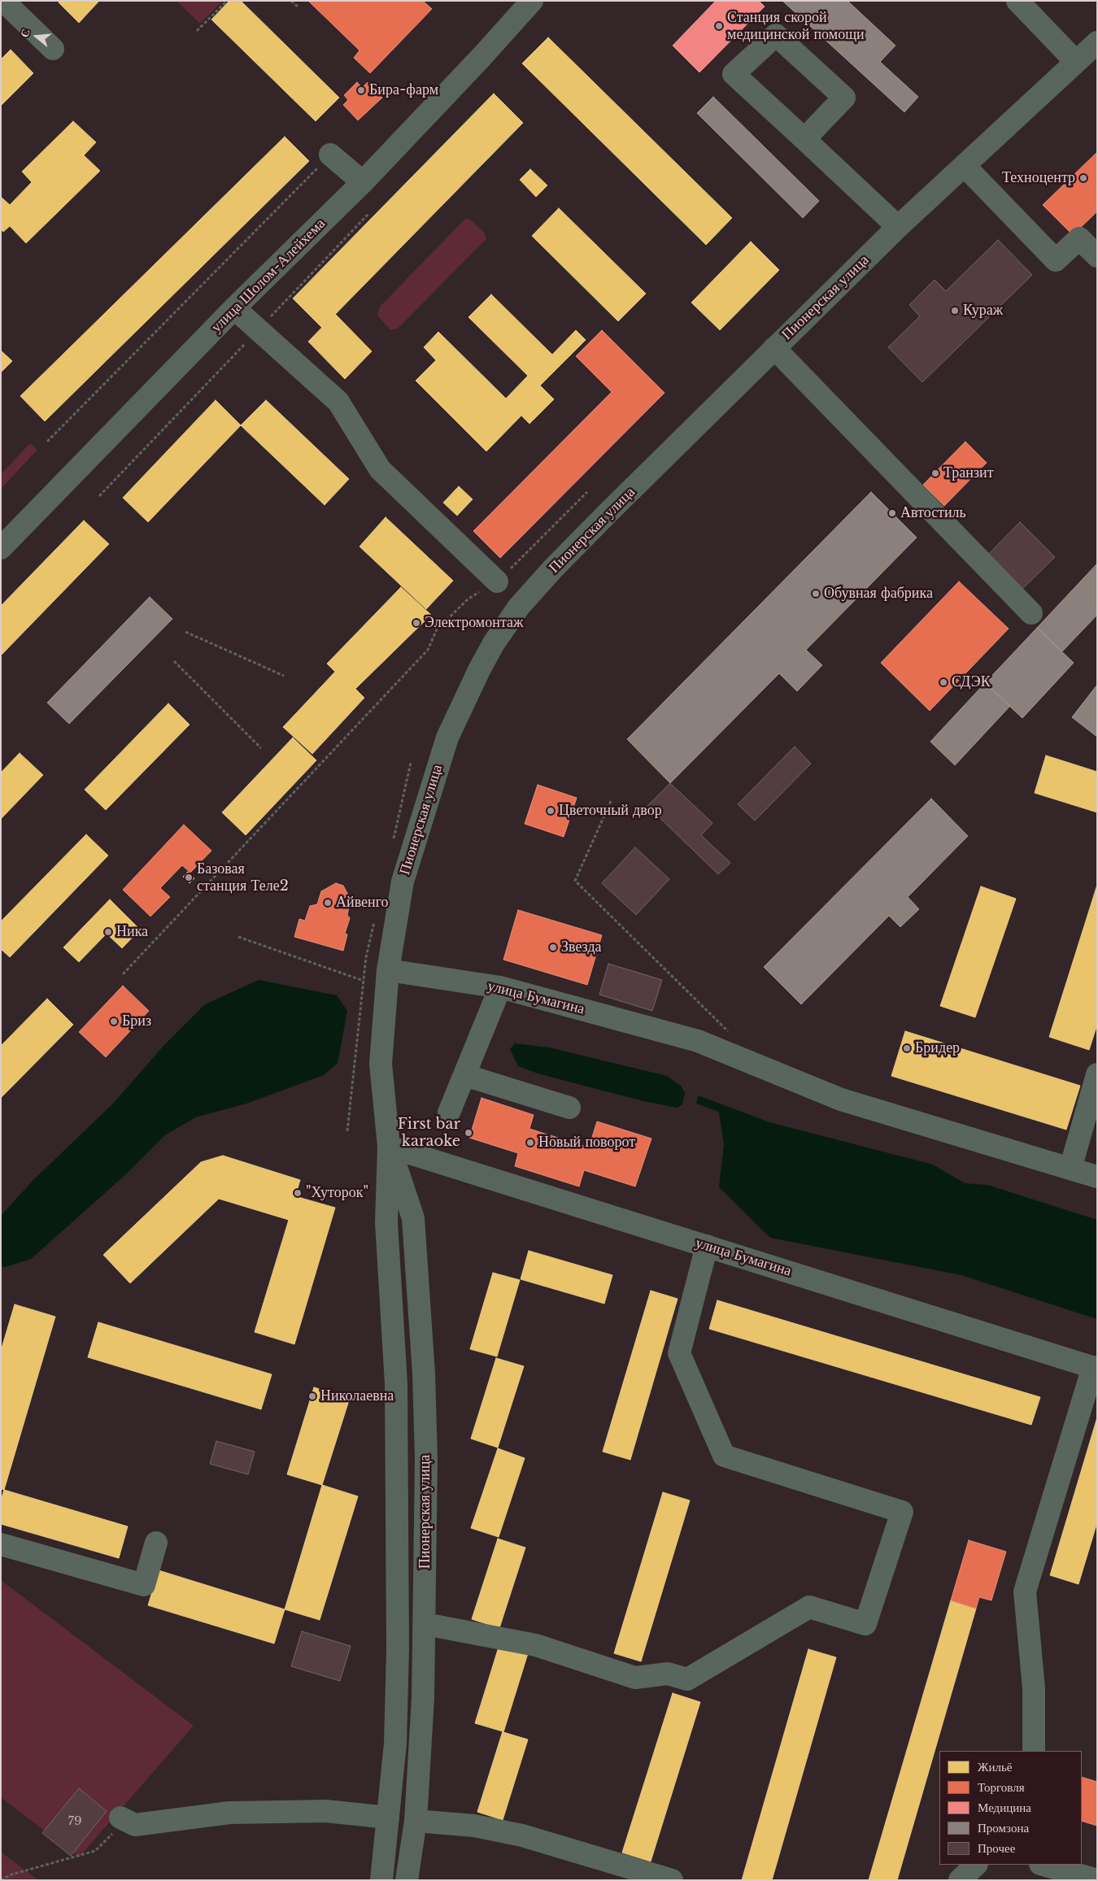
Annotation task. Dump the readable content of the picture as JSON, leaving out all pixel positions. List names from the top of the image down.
{
  "streets": {
    "main road": ["улица Шолом-Алейхема", "Пионерская улица", "улица Бумагина"]
  },
  "crossings": [
    ["Пионерская улица", "улица Бумагина"]
  ],
  "places": [
    "Станция скорой медицинской помощи",
    "Бира-фарм",
    "Техноцентр",
    "Кураж",
    "Транзит",
    "Автостиль",
    "Обувная фабрика",
    "Электромонтаж",
    "СДЭК",
    "Цветочный двор",
    "Базовая станция Теле2",
    "Айвенго",
    "Ника",
    "Звезда",
    "Бриз",
    "Бридер",
    "First bar karaoke",
    "Новый поворот",
    "\"Хуторок\"",
    "Николаевна"
  ],
  "house_numbers": ["79"],
  "legend": [
    "Жильё",
    "Торговля",
    "Медицина",
    "Промзона",
    "Прочее"
  ],
  "north": "left"
}
